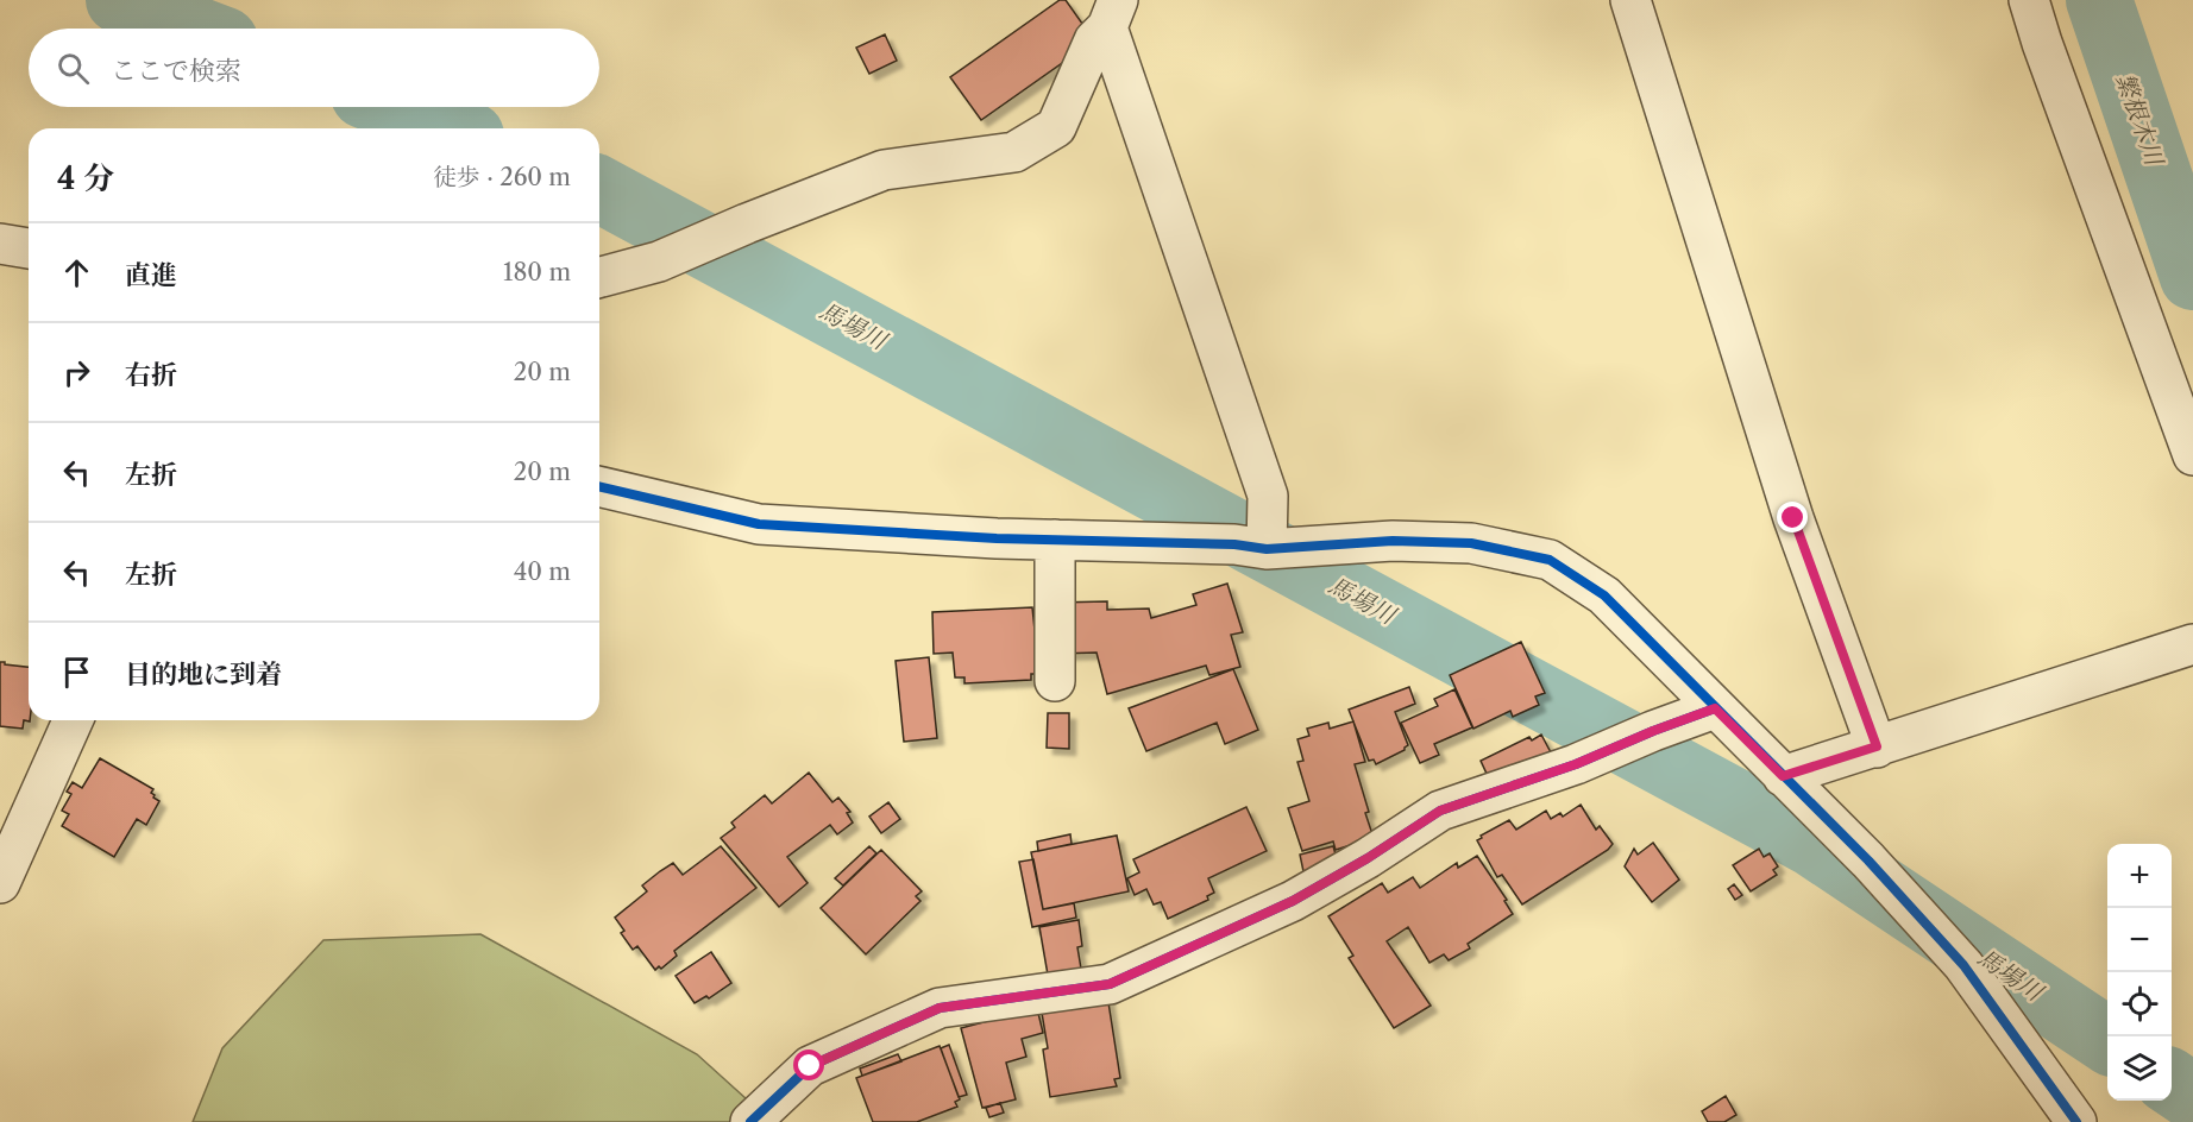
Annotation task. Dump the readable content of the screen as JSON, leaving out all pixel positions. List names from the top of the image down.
{
  "water": ["繁根木川", "馬場川"],
  "page": {
    "search": "ここで検索",
    "heading": ["4 分", "徒歩 · 260 m"],
    "list": [
      ["直進", "180 m"],
      ["右折", "20 m"],
      ["左折", "20 m"],
      ["左折", "40 m"],
      "目的地に到着"
    ],
    "map_buttons": ["+", "−"]
  }
}
